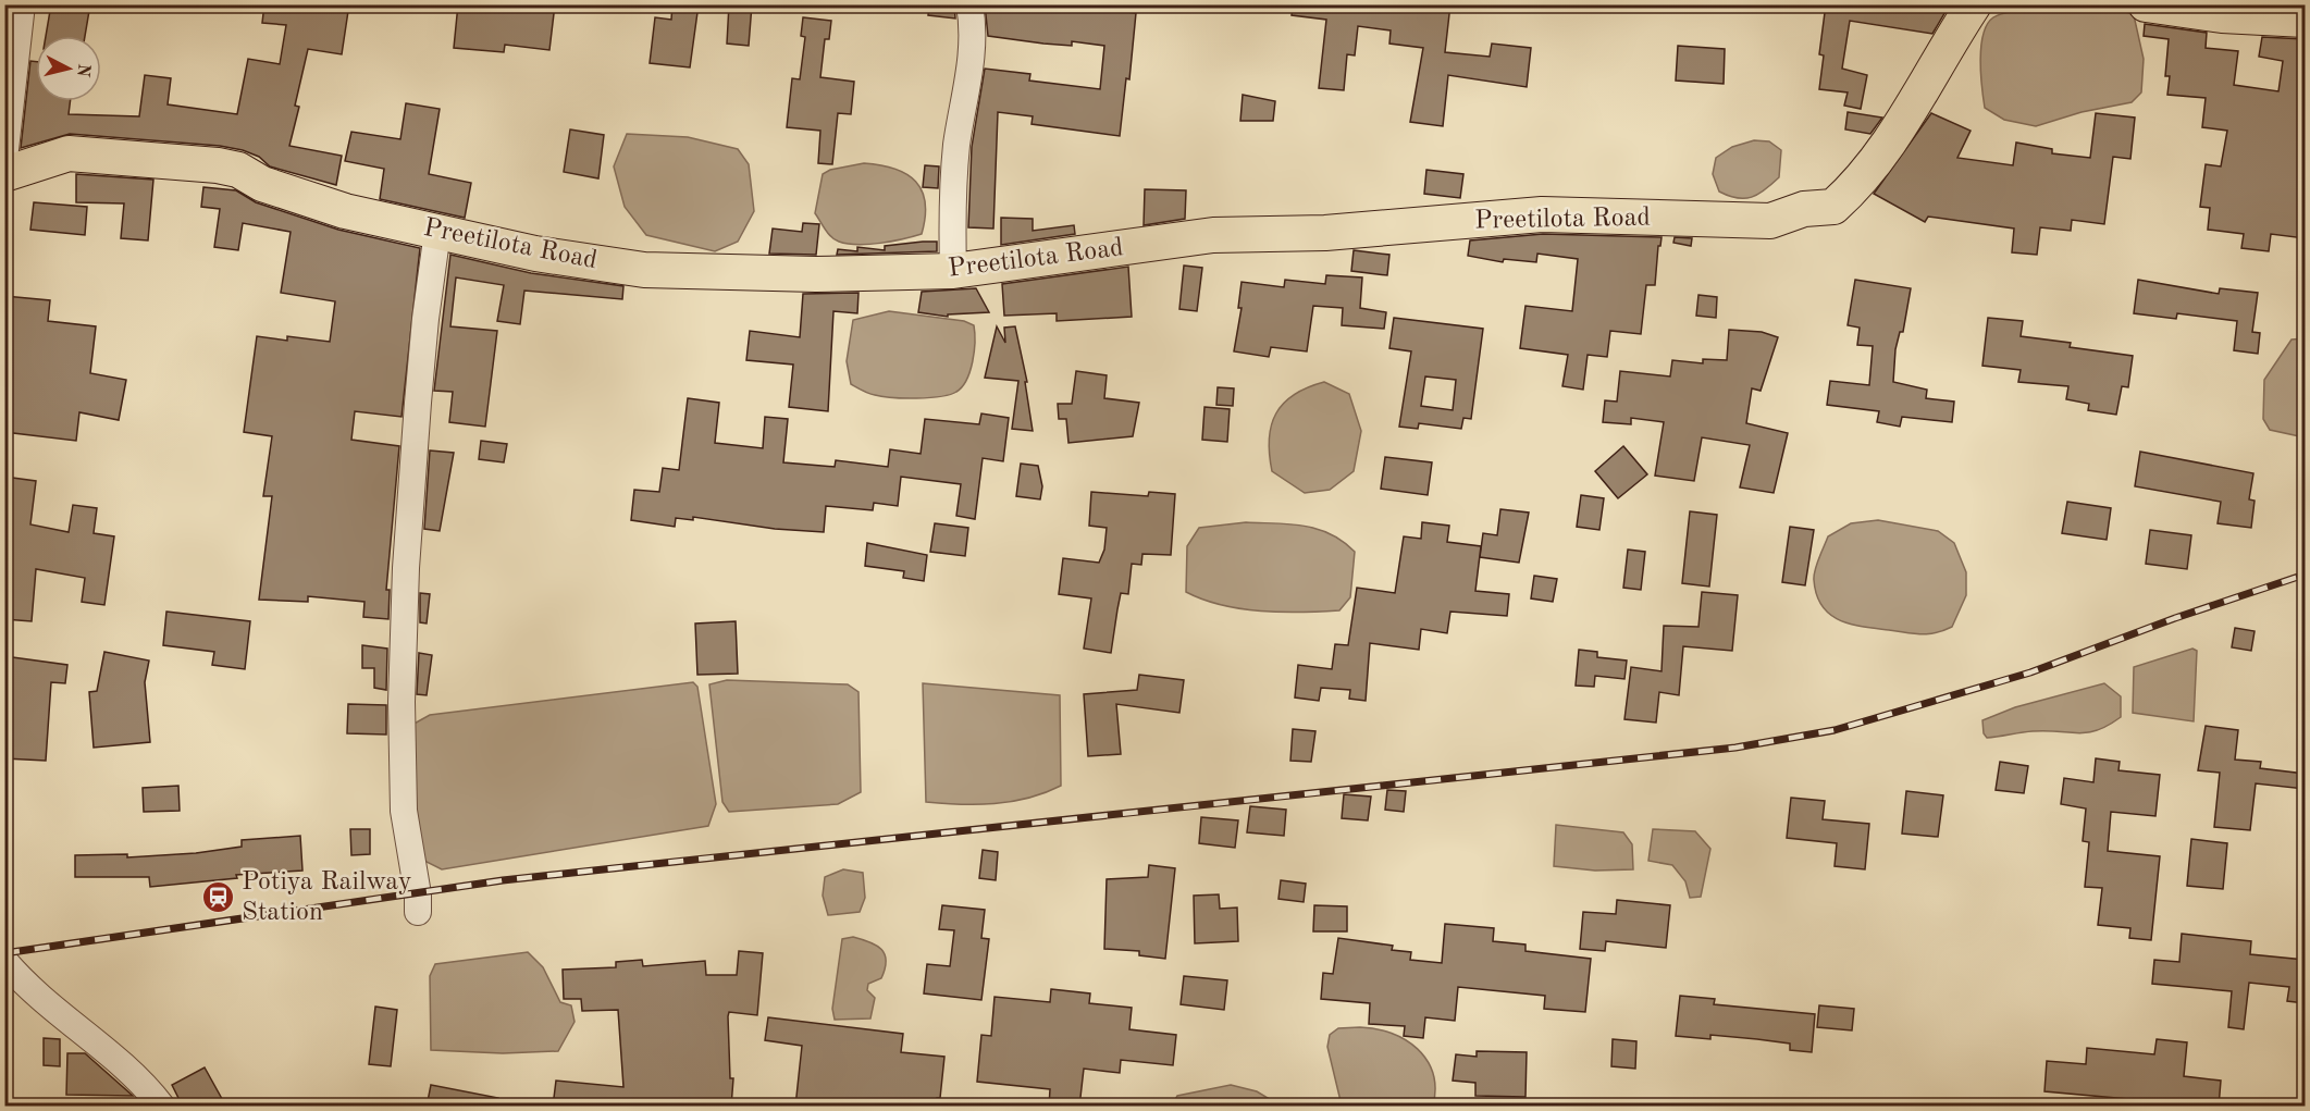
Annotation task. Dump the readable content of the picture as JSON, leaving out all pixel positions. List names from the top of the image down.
{
  "streets": {
    "main road": ["Preetilota Road"]
  },
  "places": {
    "station": ["Potiya Railway Station"]
  },
  "north": "right"
}
